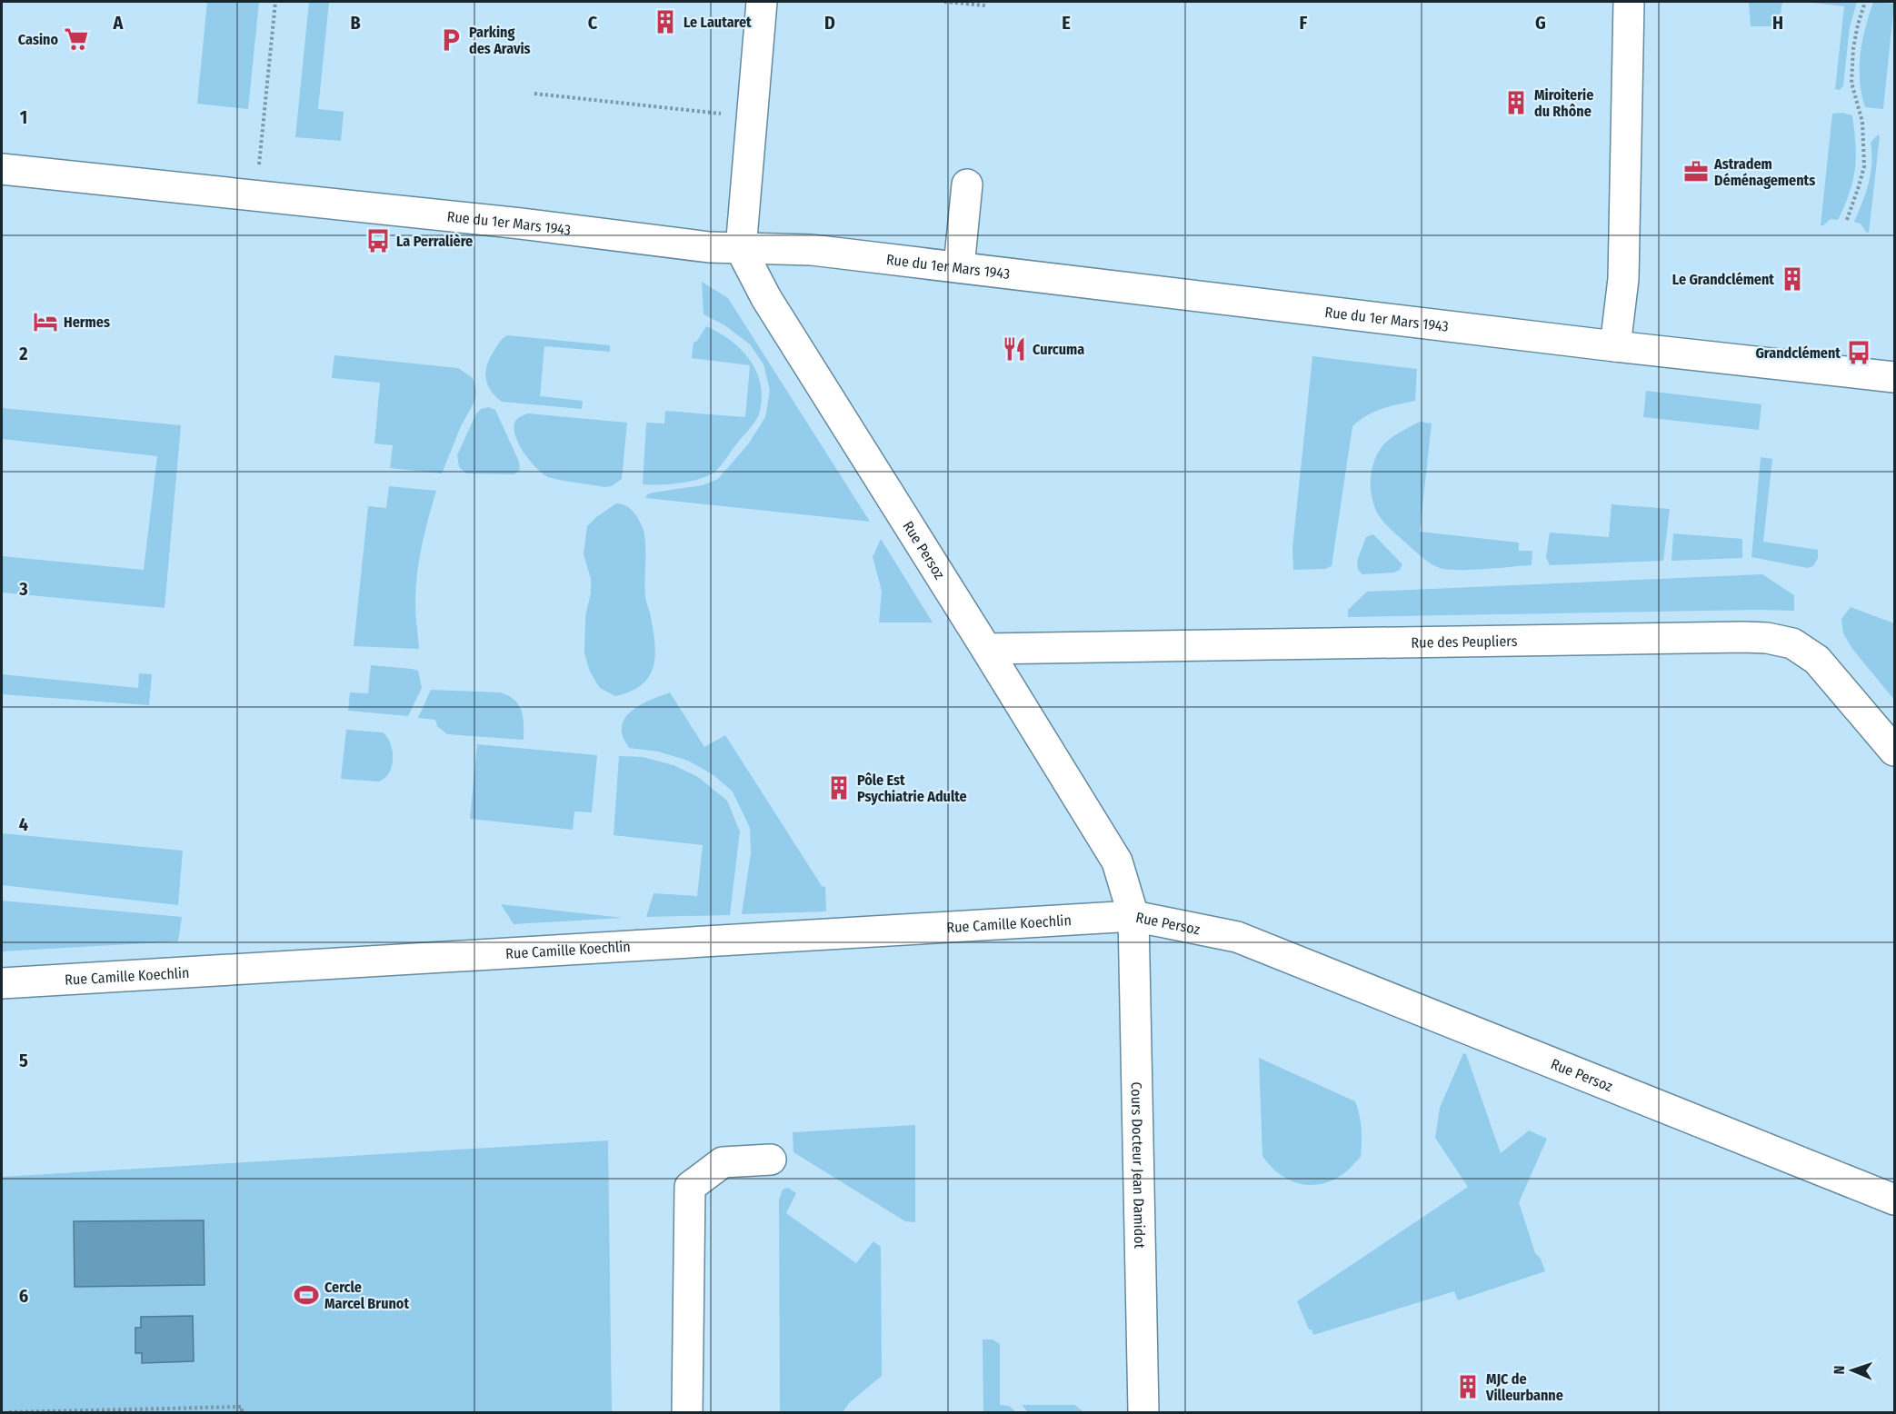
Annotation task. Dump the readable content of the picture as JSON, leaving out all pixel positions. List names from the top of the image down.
{
  "streets": {
    "street": [
      "Rue du 1er Mars 1943",
      "Rue Persoz",
      "Rue des Peupliers",
      "Rue Camille Koechlin",
      "Cours Docteur Jean Damidot"
    ]
  },
  "crossings": [
    ["Rue du 1er Mars 1943", "Rue Persoz"],
    ["Rue Persoz", "Rue des Peupliers"],
    ["Rue Persoz", "Rue Camille Koechlin"],
    ["Rue Persoz", "Cours Docteur Jean Damidot"],
    ["Rue Camille Koechlin", "Cours Docteur Jean Damidot"]
  ],
  "places": {
    "building": [
      "Le Lautaret",
      "Miroiterie du Rhône",
      "Le Grandclément",
      "Pôle Est Psychiatrie Adulte",
      "MJC de Villeurbanne"
    ],
    "supermarket": ["Casino"],
    "parking": ["Parking des Aravis"],
    "office": ["Astradem Déménagements"],
    "bus stop": ["La Perralière", "Grandclément"],
    "hotel": ["Hermes"],
    "restaurant": ["Curcuma"],
    "sports": ["Cercle Marcel Brunot"]
  },
  "north": "left",
  "grid": {
    "columns": [
      "A",
      "B",
      "C",
      "D",
      "E",
      "F",
      "G",
      "H"
    ],
    "rows": [
      "1",
      "2",
      "3",
      "4",
      "5",
      "6"
    ]
  }
}
